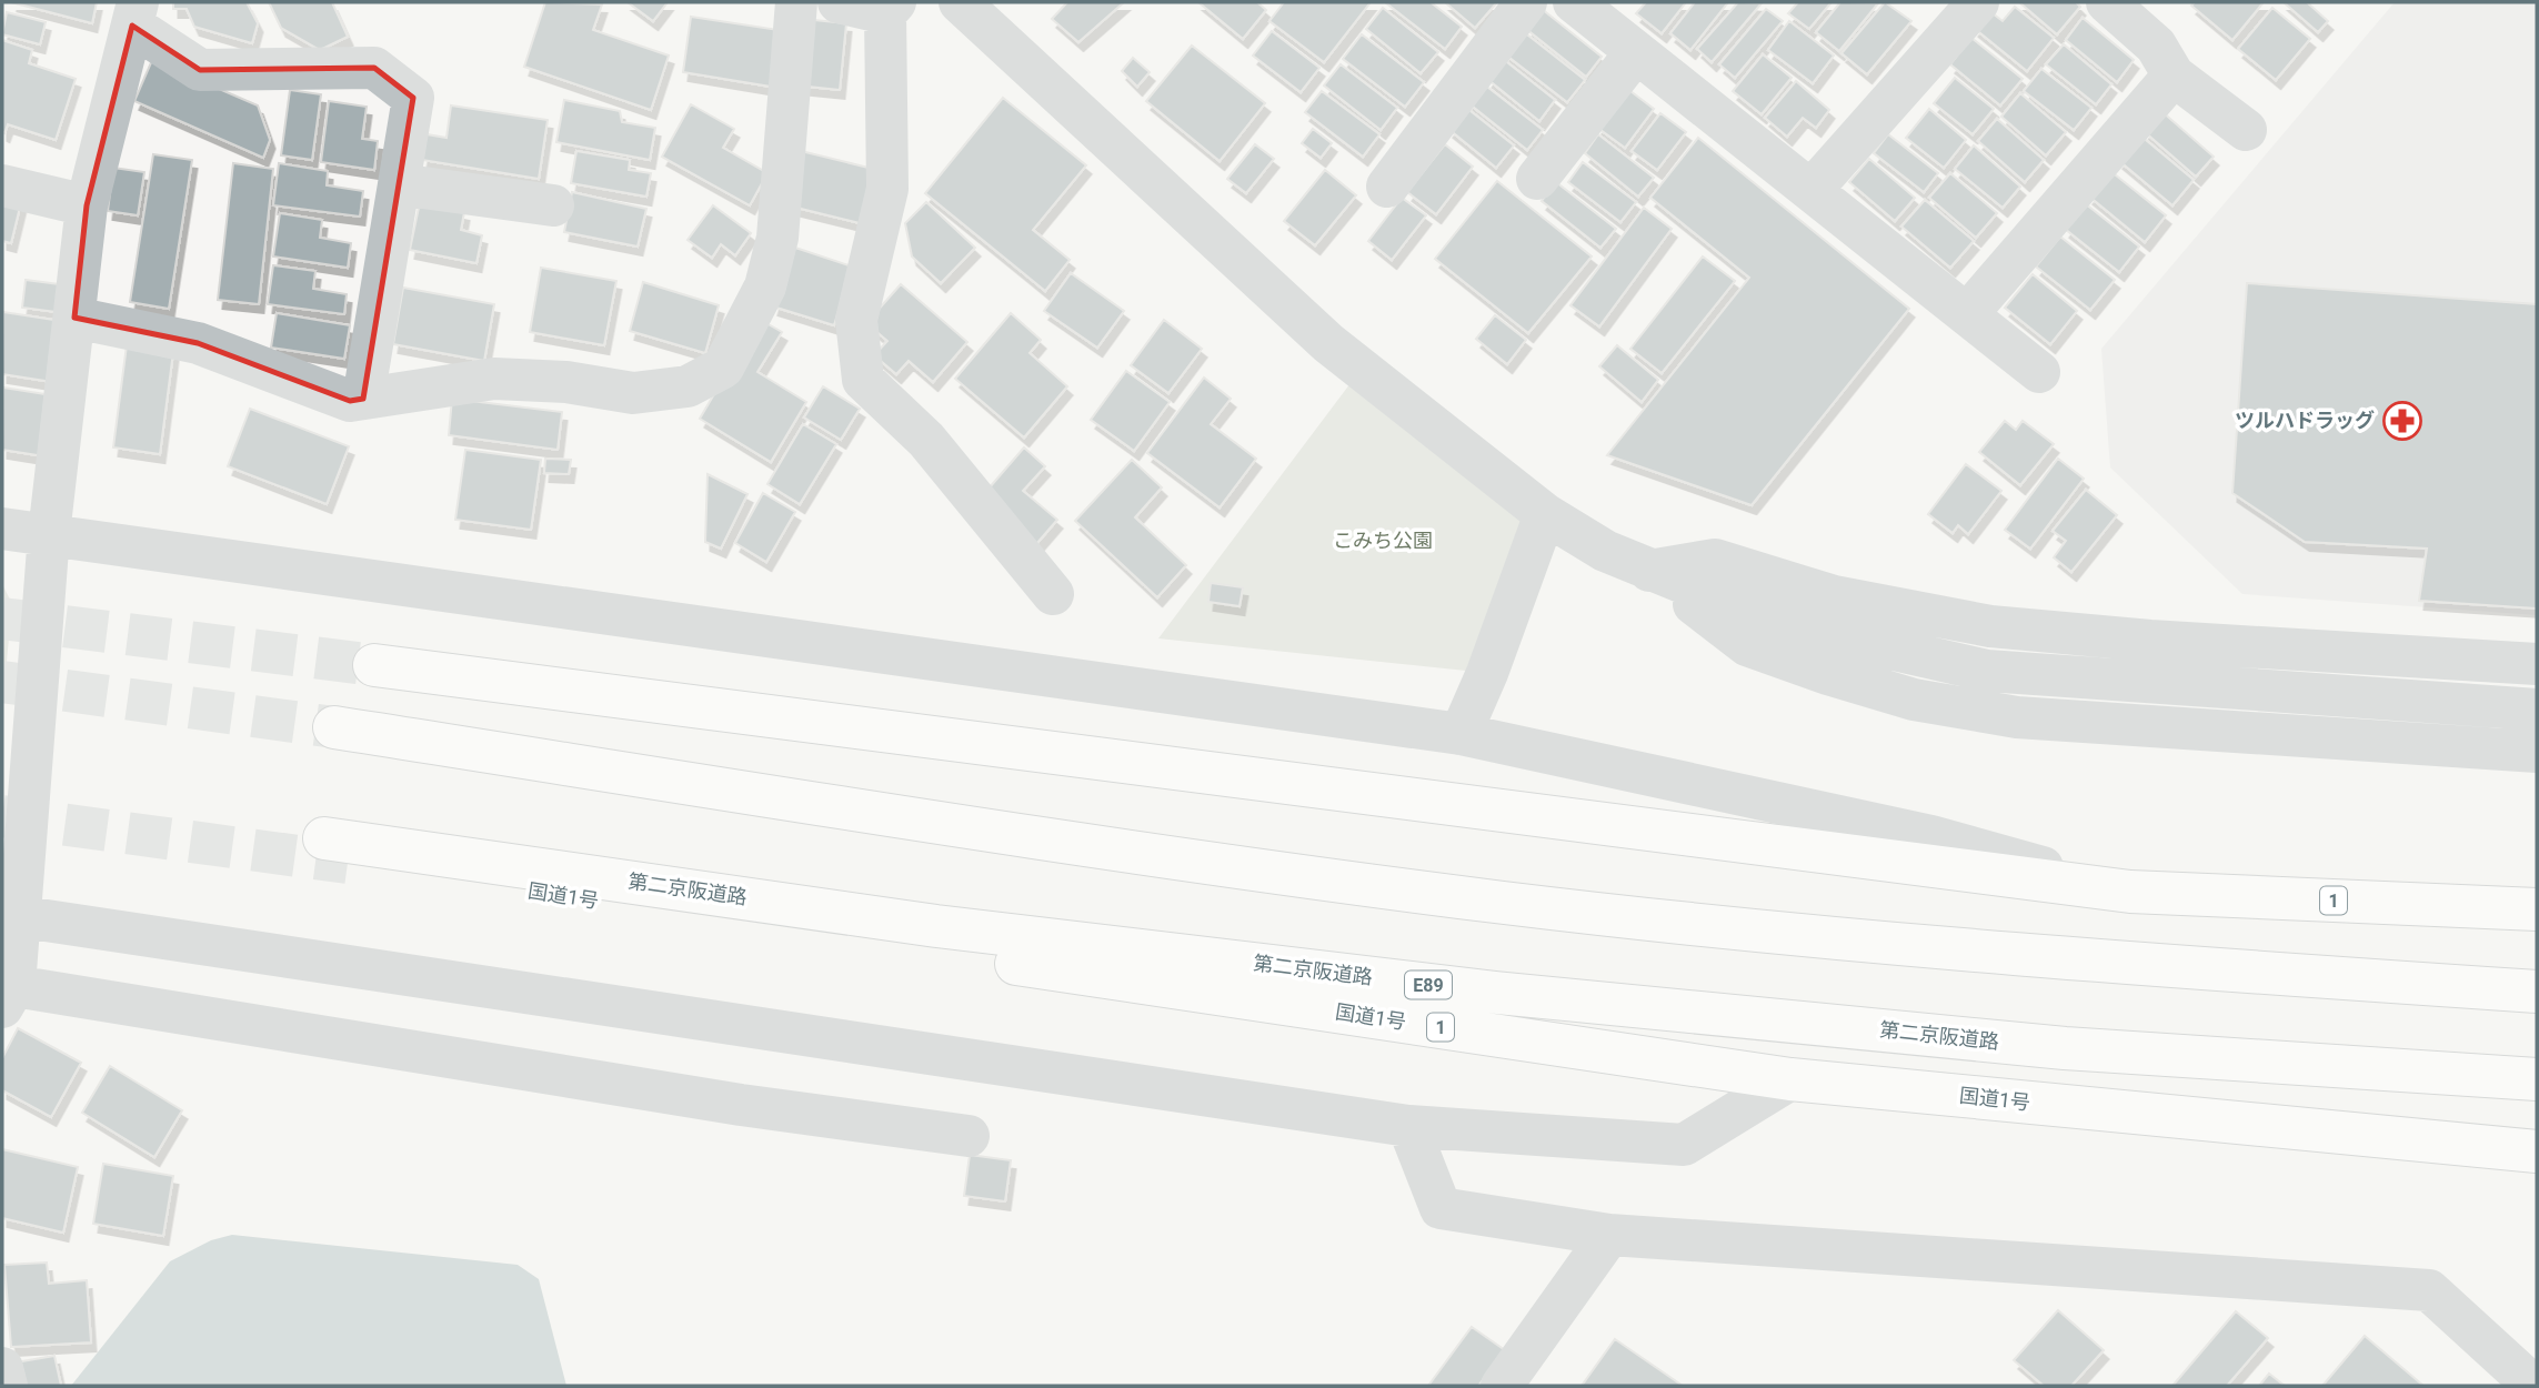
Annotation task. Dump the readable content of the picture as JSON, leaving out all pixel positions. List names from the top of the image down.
{
  "streets": {
    "highway": [
      "第二京阪道路",
      "国道1号",
      "1",
      "E89"
    ]
  },
  "crossings": [
    ["第二京阪道路", "国道1号"]
  ],
  "parks": ["こみち公園"],
  "places": {
    "pharmacy": ["ツルハドラッグ"]
  }
}
